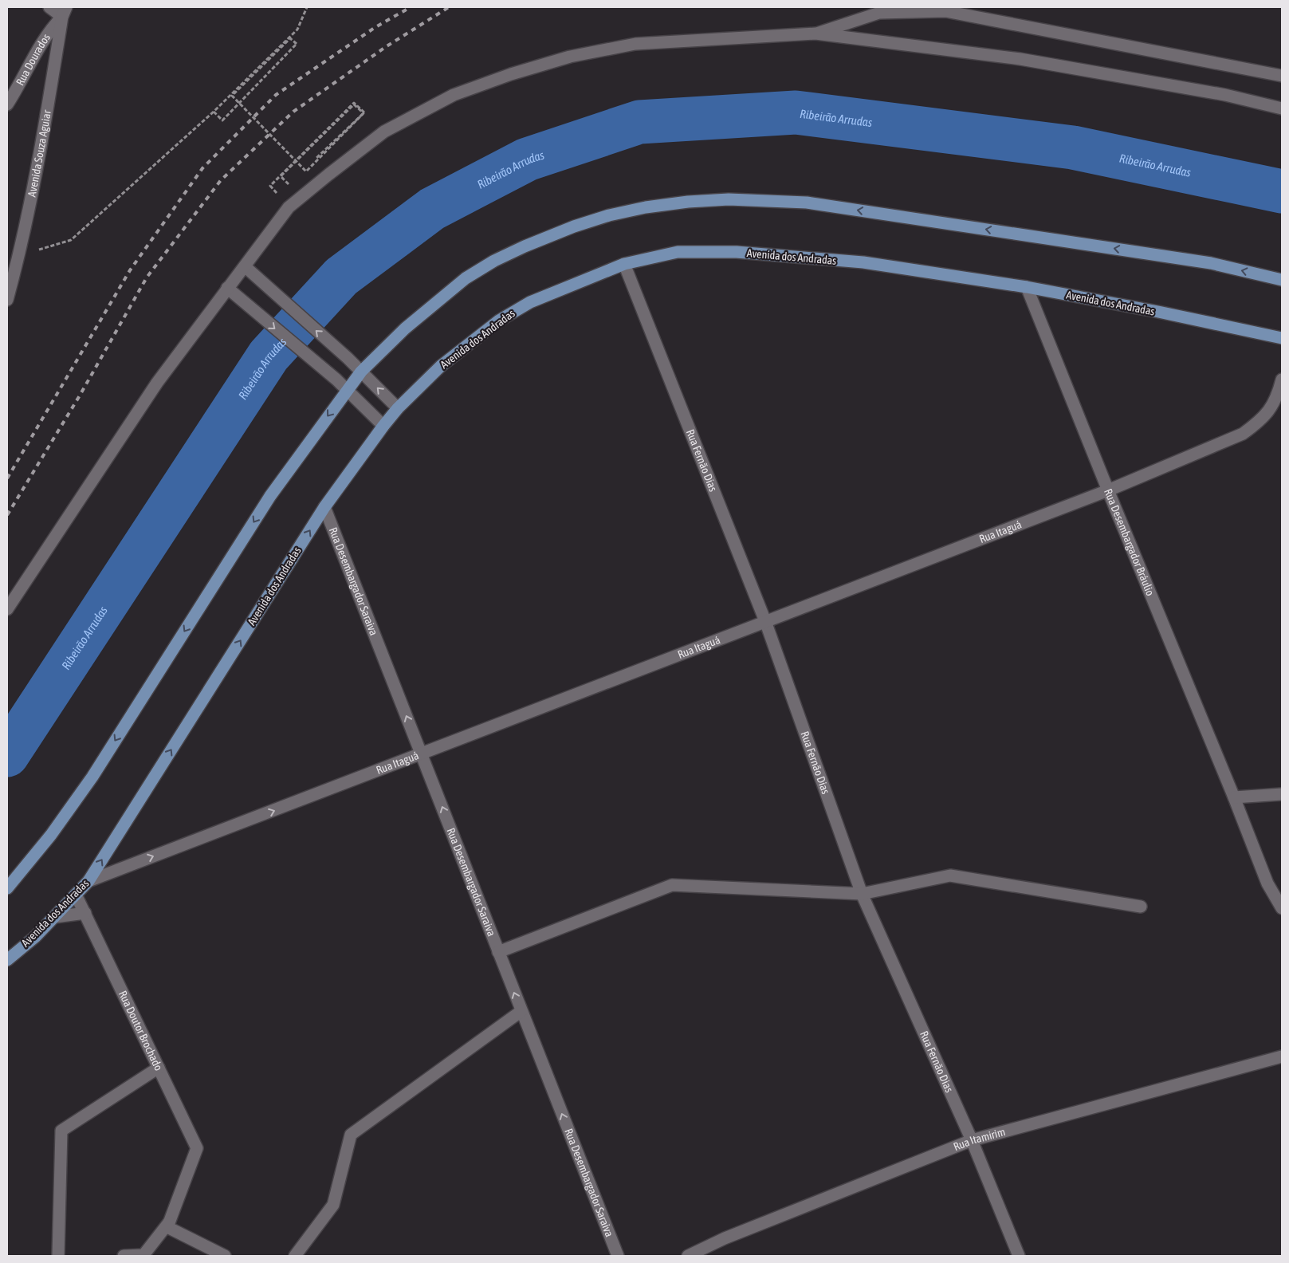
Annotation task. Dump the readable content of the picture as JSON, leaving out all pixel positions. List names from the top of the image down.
{
  "streets": {
    "main road": ["Avenida dos Andradas"],
    "street": [
      "Rua Dourados",
      "Avenida Souza Aguiar",
      "Rua Fernão Dias",
      "Rua Itaguá",
      "Rua Desembargador Bráulio",
      "Rua Desembargador Saraiva",
      "Rua Doutor Brochado",
      "Rua Itamirim"
    ]
  },
  "crossings": [
    ["Rua Dourados", "Avenida Souza Aguiar"],
    ["Avenida dos Andradas", "Rua Fernão Dias"],
    ["Avenida dos Andradas", "Rua Itaguá"],
    ["Avenida dos Andradas", "Rua Desembargador Bráulio"],
    ["Avenida dos Andradas", "Rua Desembargador Saraiva"],
    ["Avenida dos Andradas", "Rua Doutor Brochado"],
    ["Rua Fernão Dias", "Rua Itaguá"],
    ["Rua Fernão Dias", "Rua Itamirim"],
    ["Rua Itaguá", "Rua Desembargador Bráulio"],
    ["Rua Itaguá", "Rua Desembargador Saraiva"]
  ],
  "one_way": ["Rua Desembargador Saraiva"],
  "water": ["Ribeirão Arrudas"]
}
